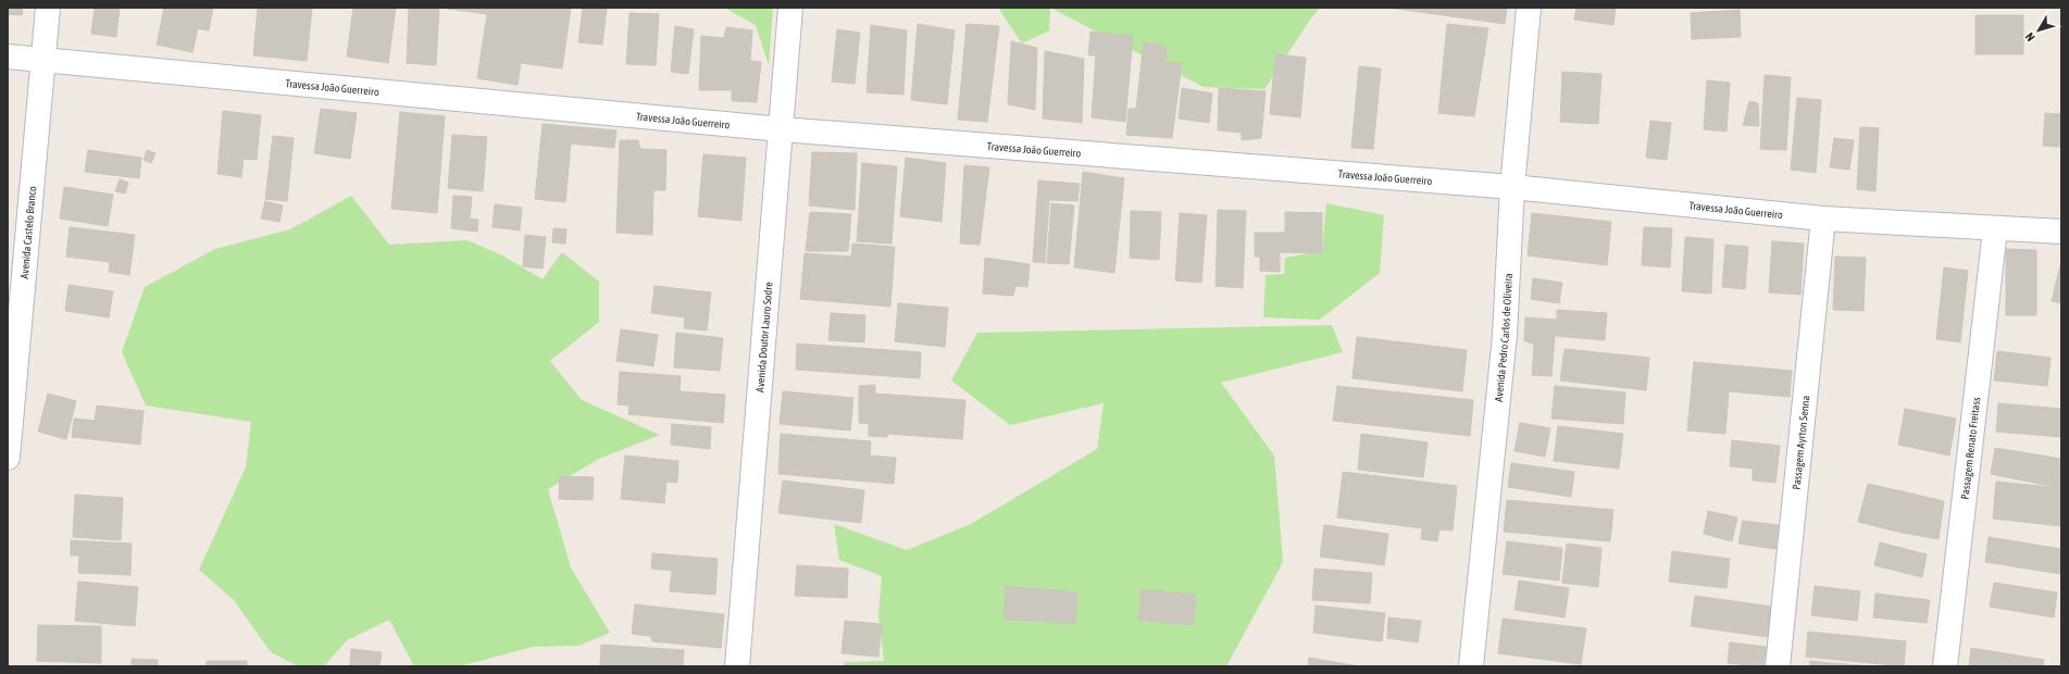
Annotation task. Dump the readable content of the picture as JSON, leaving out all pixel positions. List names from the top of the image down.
{
  "streets": {
    "street": [
      "Travessa João Guerreiro",
      "Avenida Castelo Branco",
      "Avenida Doutor Lauro Sodre",
      "Avenida Pedro Carlos de Oliveira",
      "Passagem Ayrton Senna",
      "Passagem Renato Freitass"
    ]
  },
  "crossings": [
    ["Travessa João Guerreiro", "Avenida Castelo Branco"],
    ["Travessa João Guerreiro", "Avenida Doutor Lauro Sodre"],
    ["Travessa João Guerreiro", "Avenida Pedro Carlos de Oliveira"],
    ["Travessa João Guerreiro", "Passagem Ayrton Senna"],
    ["Travessa João Guerreiro", "Passagem Renato Freitass"]
  ],
  "north": "bottom left"
}
